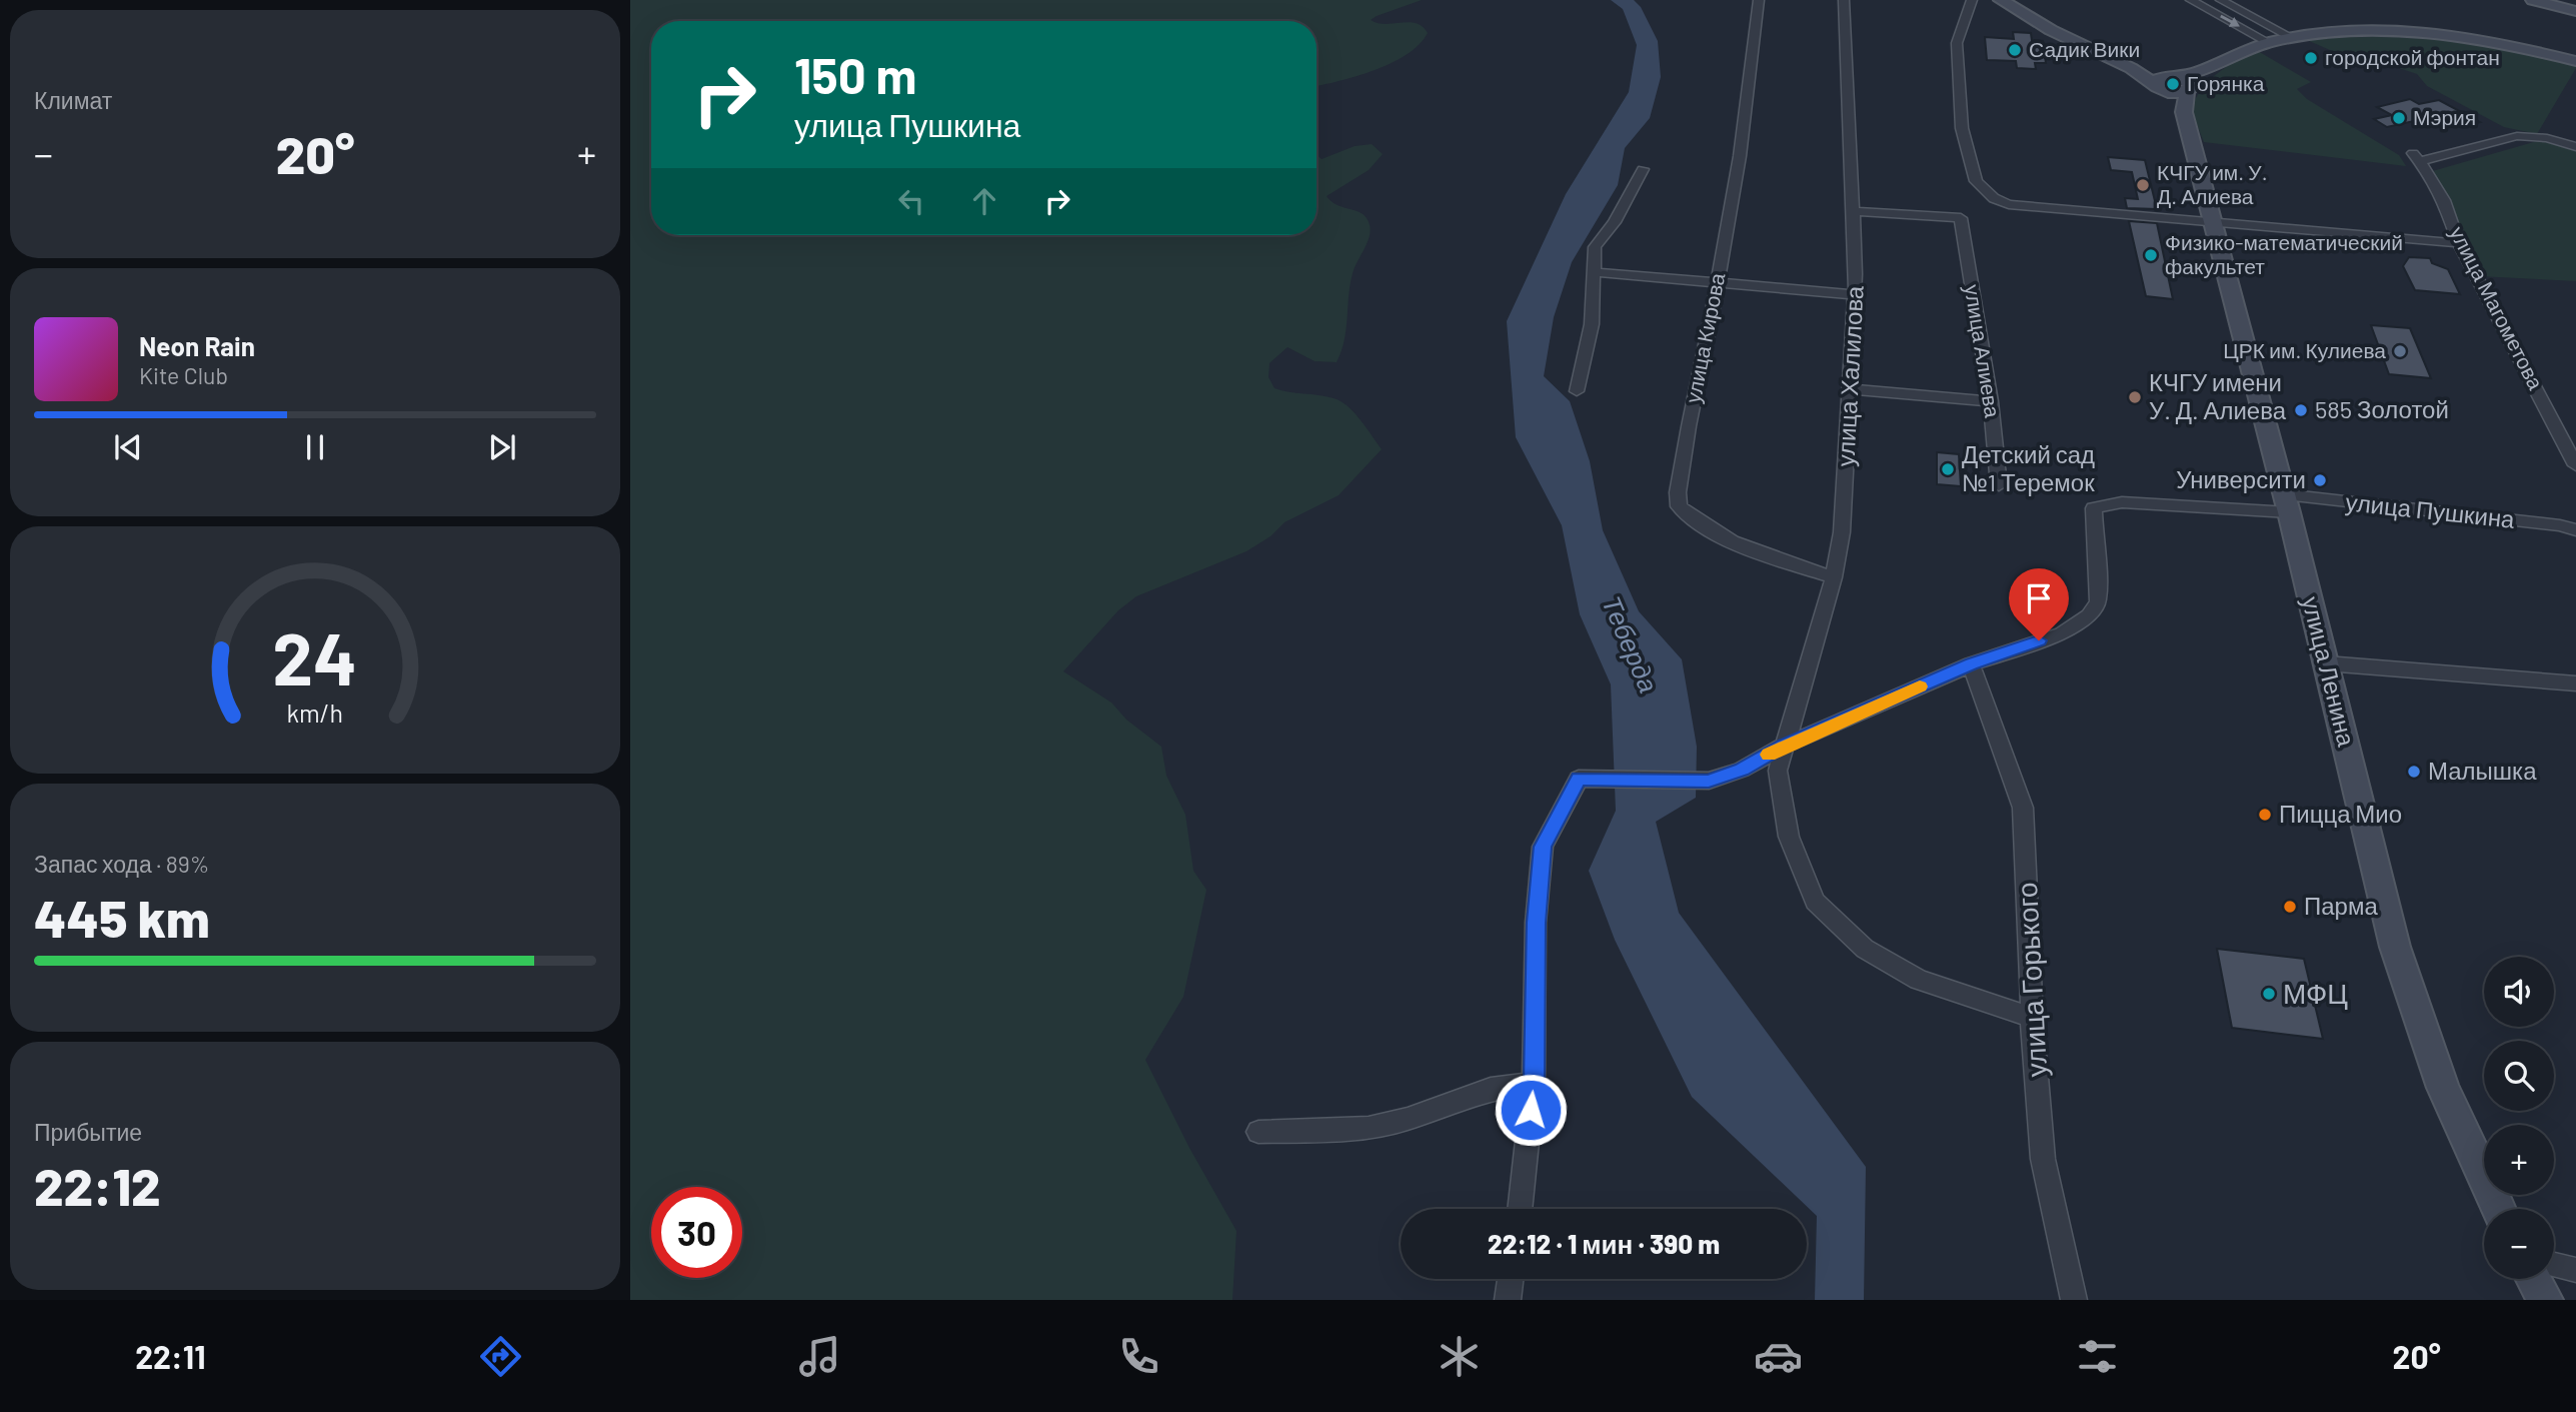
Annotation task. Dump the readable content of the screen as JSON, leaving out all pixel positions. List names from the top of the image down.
{
  "streets": {
    "main road": ["улица Ленина"],
    "street": [
      "улица Магометова",
      "улица Кирова",
      "улица Алиева",
      "улица Халилова",
      "улица Пушкина",
      "улица Горького"
    ]
  },
  "crossings": [
    ["улица Кирова", "улица Халилова"],
    ["улица Алиева", "улица Халилова"],
    ["улица Халилова", "улица Пушкина"],
    ["улица Халилова", "улица Горького"],
    ["улица Пушкина", "улица Ленина"],
    ["улица Пушкина", "улица Горького"]
  ],
  "water": ["Теберда"],
  "places": [
    "Садик Вики",
    "городской фонтан",
    "Горянка",
    "Мэрия",
    "КЧГУ им. У. Д. Алиева",
    "Физико-математический факультет",
    "ЦРК им. Кулиева",
    "КЧГУ имени У. Д. Алиева",
    "585 Золотой",
    "Детский сад №1 Теремок",
    "Университи",
    "Малышка",
    "Пицца Мио",
    "Парма",
    "МФЦ"
  ],
  "page": {
    "tile": [
      "Климат",
      ["Запас хода · 89%", "445 km"],
      ["Прибытие", "22:12"]
    ],
    "turn": ["150 m", "улица Пушкина"],
    "heat": ["−", "20°", "+"],
    "song": ["Neon Rain", "Kite Club"],
    "map_buttons": ["+", "−"],
    "limit": "30",
    "trip": "22:12 · 1 мин · 390 m",
    "tabs": ["22:11", "20°"],
    "gauge": ["24", "km/h"]
  }
}
